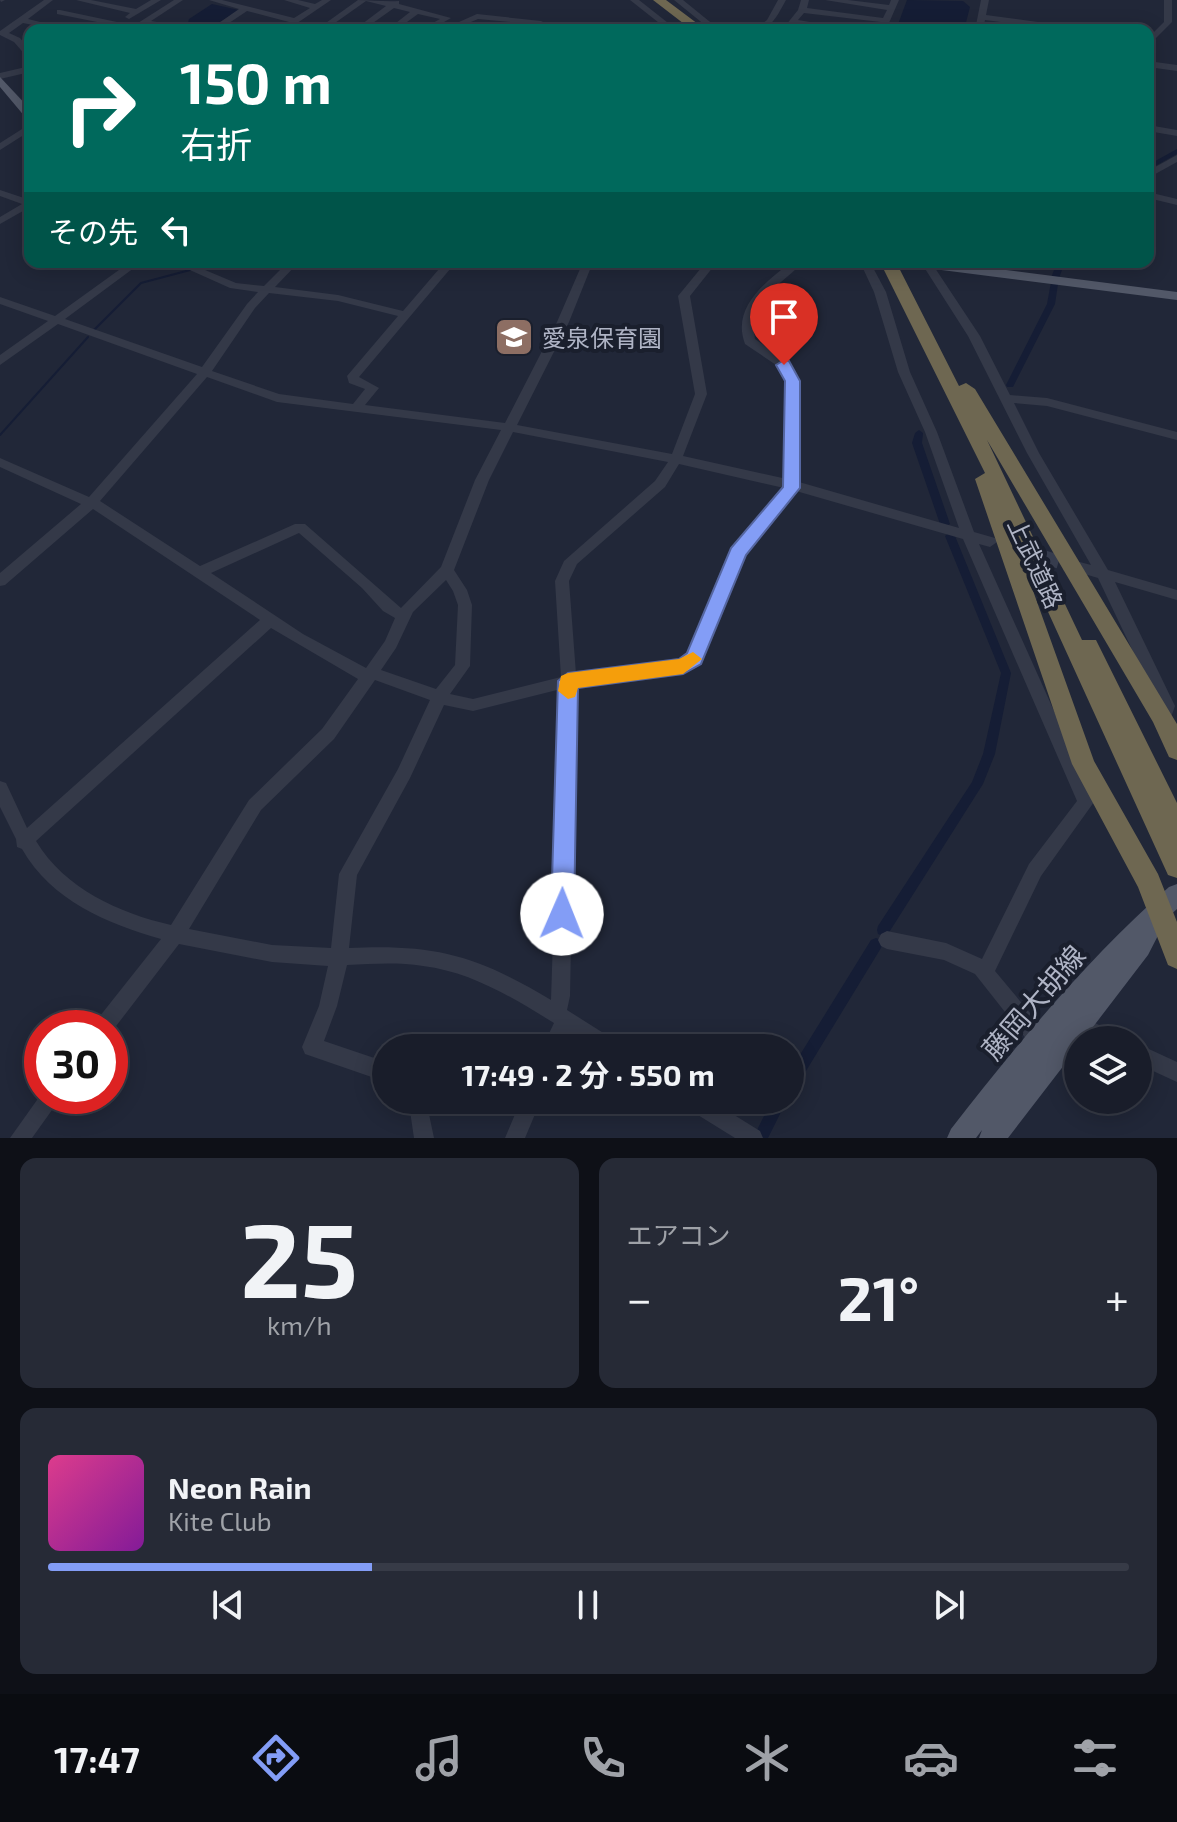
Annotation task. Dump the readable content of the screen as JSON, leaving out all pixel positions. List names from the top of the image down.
{
  "streets": {
    "highway": ["上武道路"],
    "main road": ["藤岡大胡線"]
  },
  "places": {
    "school or university": ["愛泉保育園"]
  },
  "page": {
    "turn": ["150 m", "右折"],
    "then": "その先",
    "limit": "30",
    "trip": "17:49 · 2 分 · 550 m",
    "tile": [
      ["25", "km/h"],
      "エアコン"
    ],
    "heat": ["−", "21°", "+"],
    "song": ["Neon Rain", "Kite Club"],
    "tabs": "17:47"
  }
}
